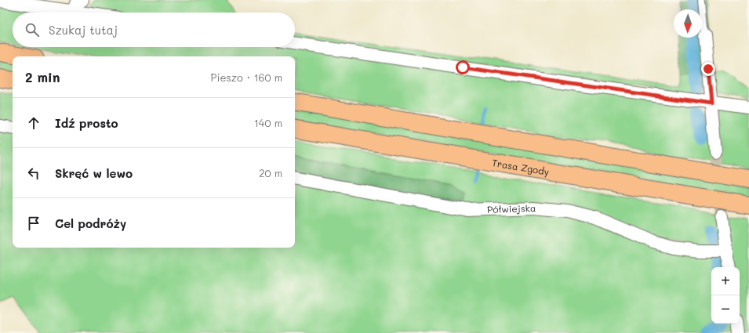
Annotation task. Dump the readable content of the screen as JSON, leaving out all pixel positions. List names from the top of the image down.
{
  "streets": {
    "highway": ["Trasa Zgody"],
    "street": ["Półwiejska"]
  },
  "north": "bottom",
  "page": {
    "search": "Szukaj tutaj",
    "heading": ["2 min", "Pieszo · 160 m"],
    "list": [
      ["Idź prosto", "140 m"],
      ["Skręć w lewo", "20 m"],
      "Cel podróży"
    ],
    "map_buttons": ["+", "−"]
  }
}
